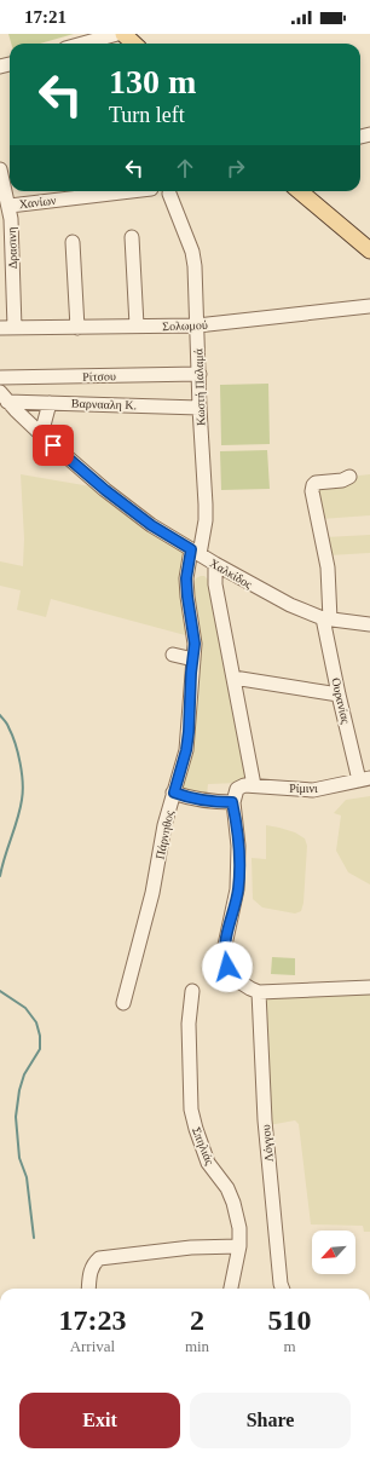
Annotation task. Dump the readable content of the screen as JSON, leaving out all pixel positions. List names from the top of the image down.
{
  "streets": {
    "street": [
      "Χανίων",
      "Δρασινη",
      "Σολωμού",
      "Ρίτσου",
      "Κωστή Παλαμά",
      "Βαρνααλη Κ.",
      "Χαλκίδος",
      "Ουρανίας",
      "Ρίμινι",
      "Πάρνηθος",
      "Λόγγου",
      "Σπηλιάς"
    ]
  },
  "crossings": [
    ["Χανίων", "Δρασινη"],
    ["Δρασινη", "Σολωμού"],
    ["Σολωμού", "Κωστή Παλαμά"],
    ["Ρίτσου", "Κωστή Παλαμά"],
    ["Κωστή Παλαμά", "Βαρνααλη Κ."],
    ["Κωστή Παλαμά", "Χαλκίδος"],
    ["Κωστή Παλαμά", "Πάρνηθος"],
    ["Βαρνααλη Κ.", "Χαλκίδος"],
    ["Χαλκίδος", "Ουρανίας"],
    ["Χαλκίδος", "Πάρνηθος"],
    ["Ουρανίας", "Ρίμινι"]
  ],
  "north": "bottom left",
  "page": {
    "status": "17:21",
    "turn": ["130 m", "Turn left"],
    "eta": [
      "17:23",
      "Arrival",
      "2",
      "min",
      "510",
      "m"
    ],
    "buttons": ["Exit", "Share"]
  }
}
